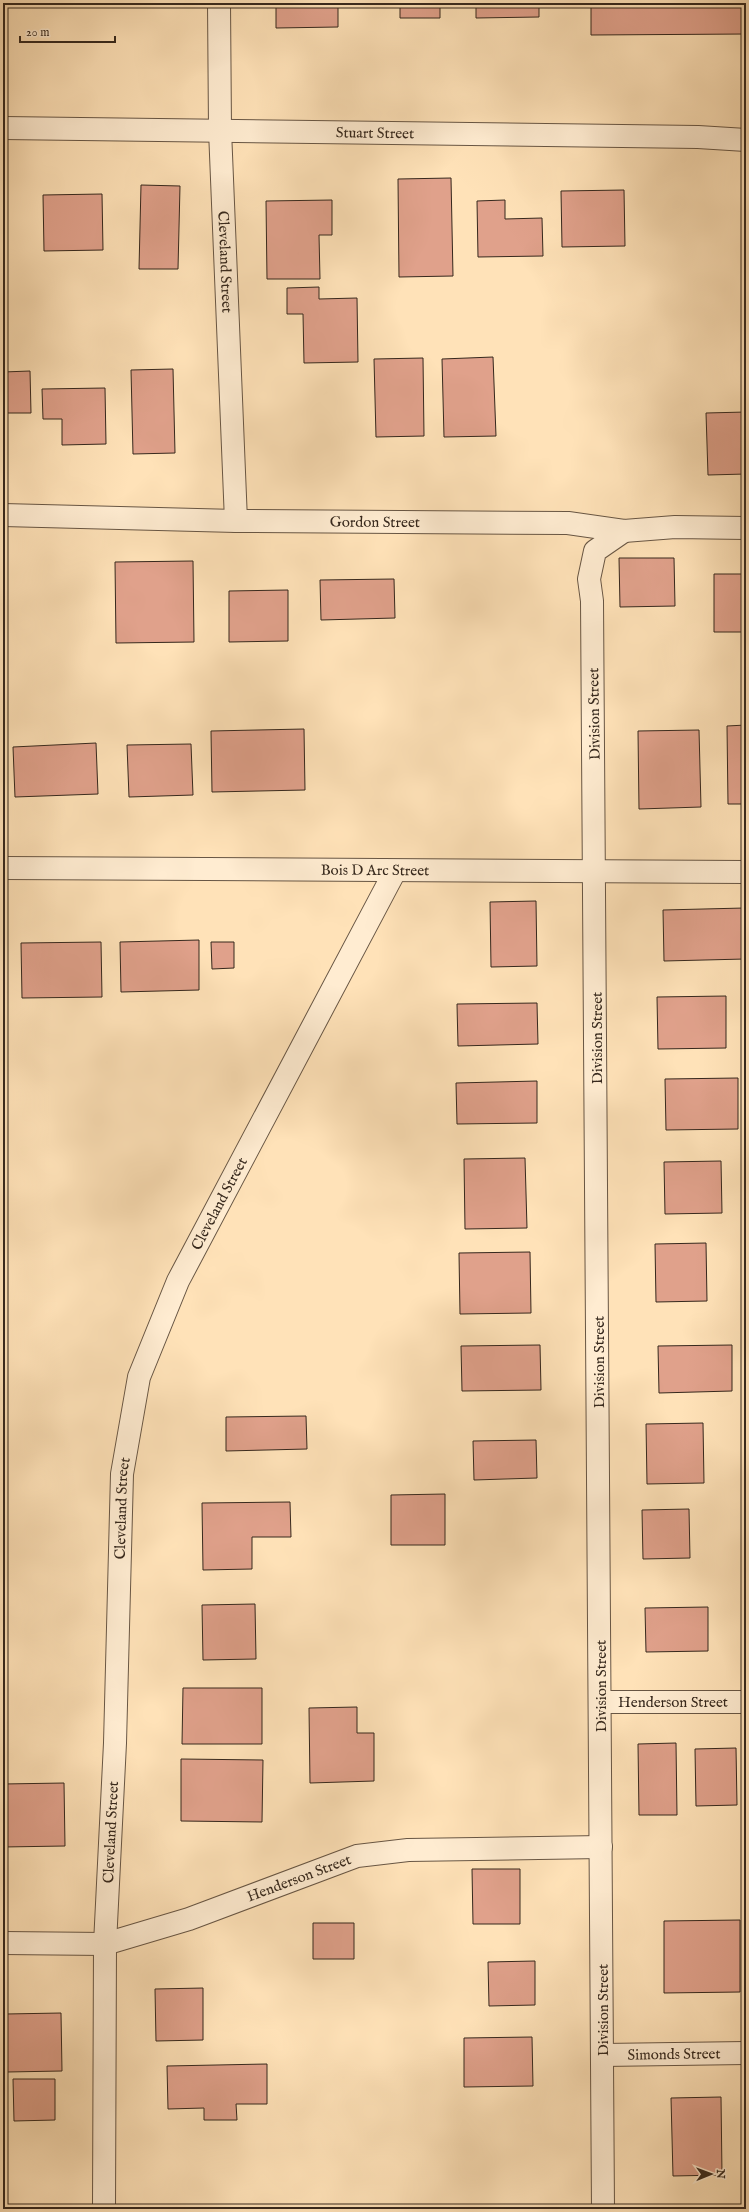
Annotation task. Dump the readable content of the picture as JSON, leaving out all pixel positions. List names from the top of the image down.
{
  "streets": {
    "street": [
      "Stuart Street",
      "Cleveland Street",
      "Gordon Street",
      "Division Street",
      "Bois D Arc Street",
      "Henderson Street",
      "Simonds Street"
    ]
  },
  "crossings": [
    ["Stuart Street", "Cleveland Street"],
    ["Cleveland Street", "Gordon Street"],
    ["Cleveland Street", "Bois D Arc Street"],
    ["Cleveland Street", "Henderson Street"],
    ["Gordon Street", "Division Street"],
    ["Division Street", "Bois D Arc Street"],
    ["Division Street", "Henderson Street"],
    ["Division Street", "Simonds Street"]
  ],
  "scale_bar": "20 m",
  "north": "right"
}
